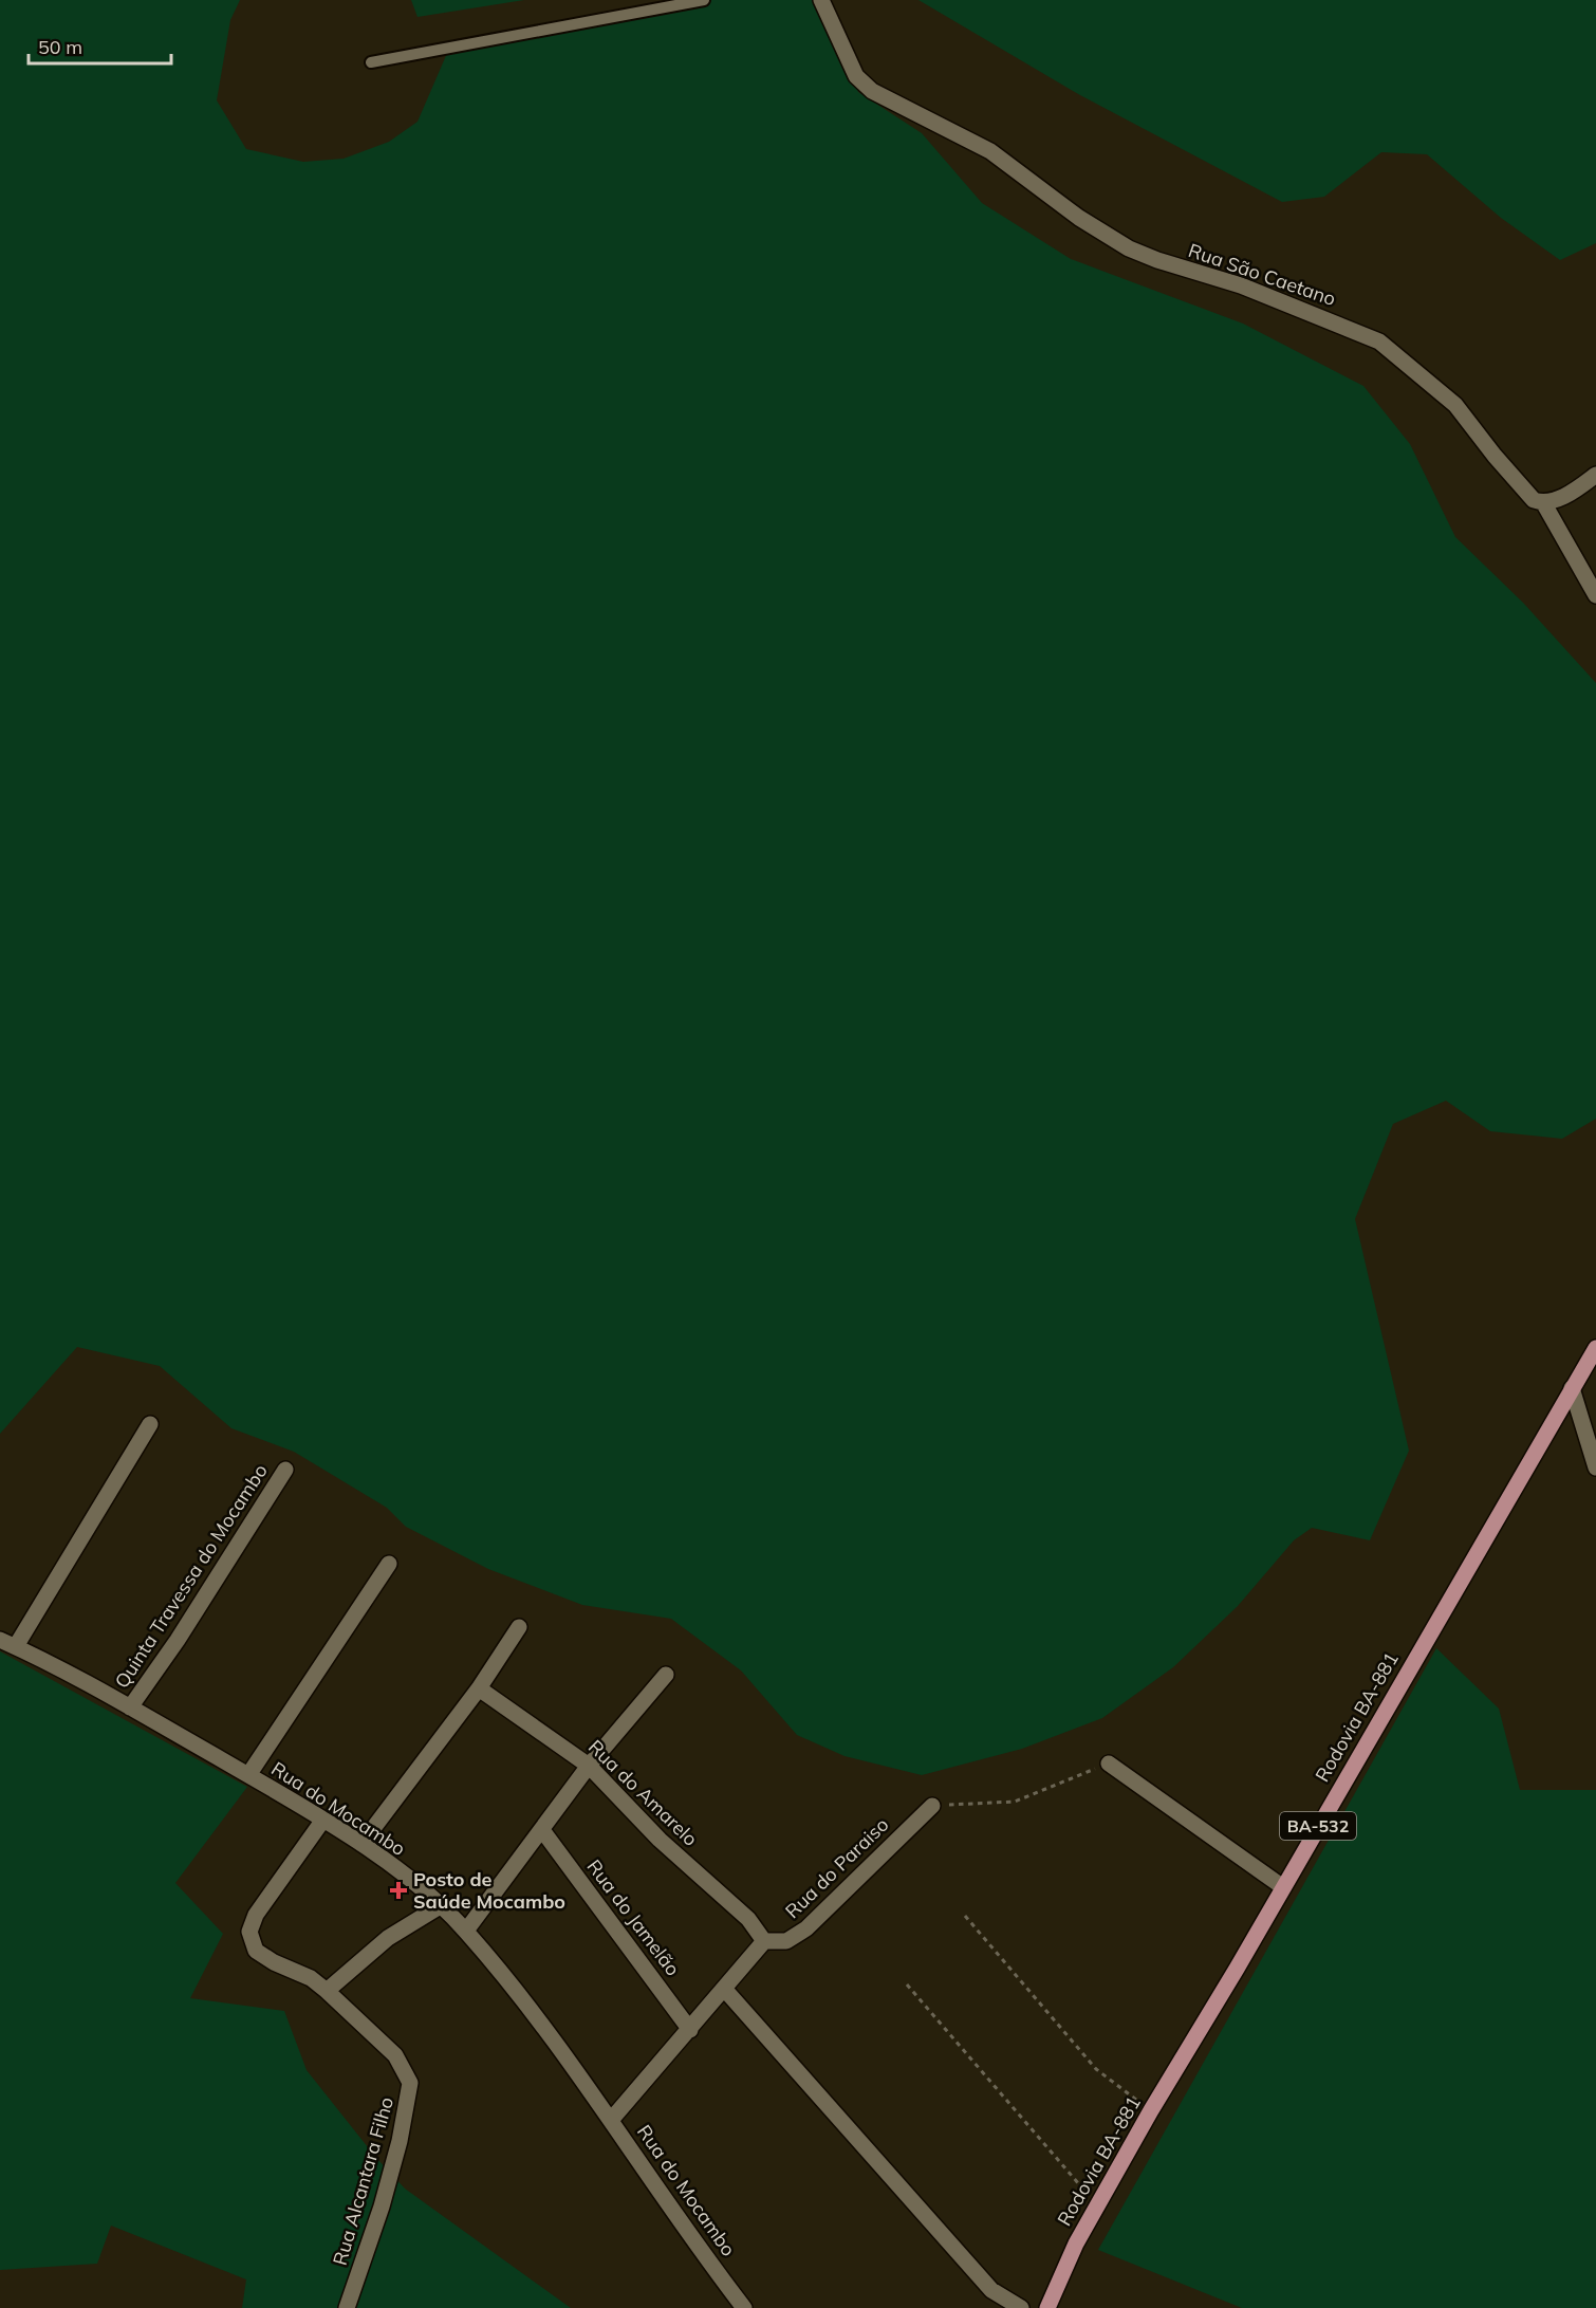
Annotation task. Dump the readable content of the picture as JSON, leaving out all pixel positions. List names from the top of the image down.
{
  "streets": {
    "main road": ["Rodovia BA-881", "BA-532"],
    "street": [
      "Rua São Caetano",
      "Quinta Travessa do Mocambo",
      "Rua do Amarelo",
      "Rua do Mocambo",
      "Rua do Paraiso",
      "Rua do Jamelão",
      "Rua Alcantara Filho"
    ]
  },
  "crossings": [
    ["Quinta Travessa do Mocambo", "Rua do Mocambo"],
    ["Rua do Amarelo", "Rua do Paraiso"],
    ["Rua do Mocambo", "Rua Alcantara Filho"]
  ],
  "places": {
    "health": ["Posto de Saúde Mocambo"]
  },
  "scale_bar": "50 m"
}
